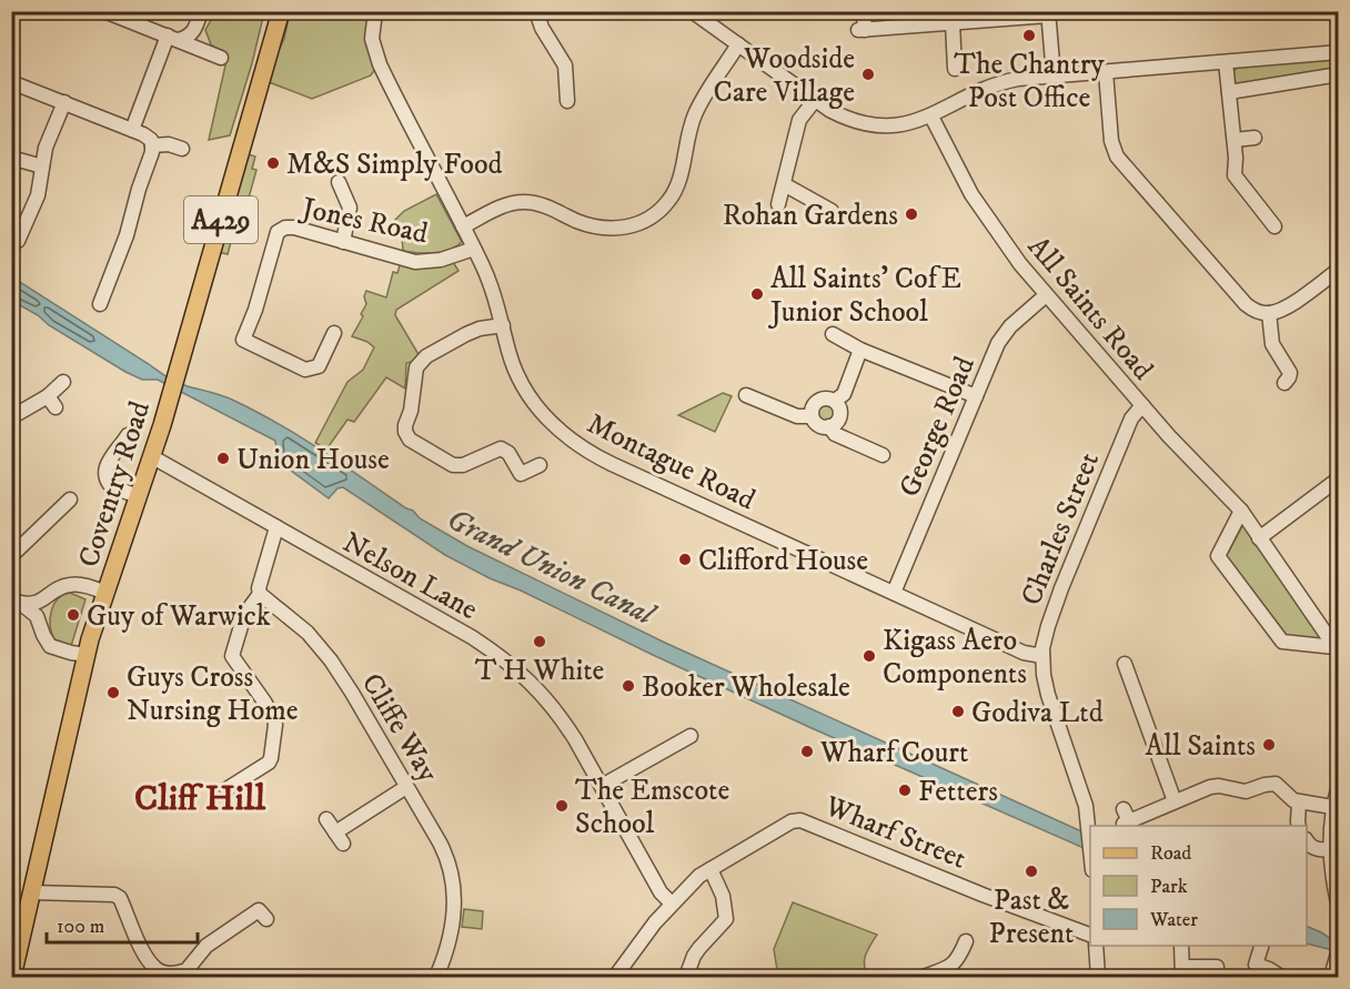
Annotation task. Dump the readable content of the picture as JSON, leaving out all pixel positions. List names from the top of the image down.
{
  "streets": {
    "main road": ["A429", "Coventry Road"],
    "street": [
      "Jones Road",
      "All Saints Road",
      "George Road",
      "Montague Road",
      "Charles Street",
      "Nelson Lane",
      "Cliffe Way",
      "Wharf Street"
    ]
  },
  "crossings": [
    ["Jones Road", "Montague Road"],
    ["All Saints Road", "George Road"],
    ["All Saints Road", "Charles Street"],
    ["George Road", "Montague Road"],
    ["Montague Road", "Charles Street"],
    ["Coventry Road", "Nelson Lane"],
    ["Nelson Lane", "Wharf Street"]
  ],
  "districts": ["Cliff Hill"],
  "water": ["Grand Union Canal"],
  "places": [
    "The Chantry Post Office",
    "Woodside Care Village",
    "M&S Simply Food",
    "Rohan Gardens",
    "All Saints' CofE Junior School",
    "Union House",
    "Clifford House",
    "Guy of Warwick",
    "T H White",
    "Kigass Aero Components",
    "Booker Wholesale",
    "Guys Cross Nursing Home",
    "Godiva Ltd",
    "All Saints",
    "Wharf Court",
    "Fetters",
    "The Emscote School",
    "Past & Present"
  ],
  "legend": ["Road", "Park", "Water"],
  "scale_bar": "100 m"
}
